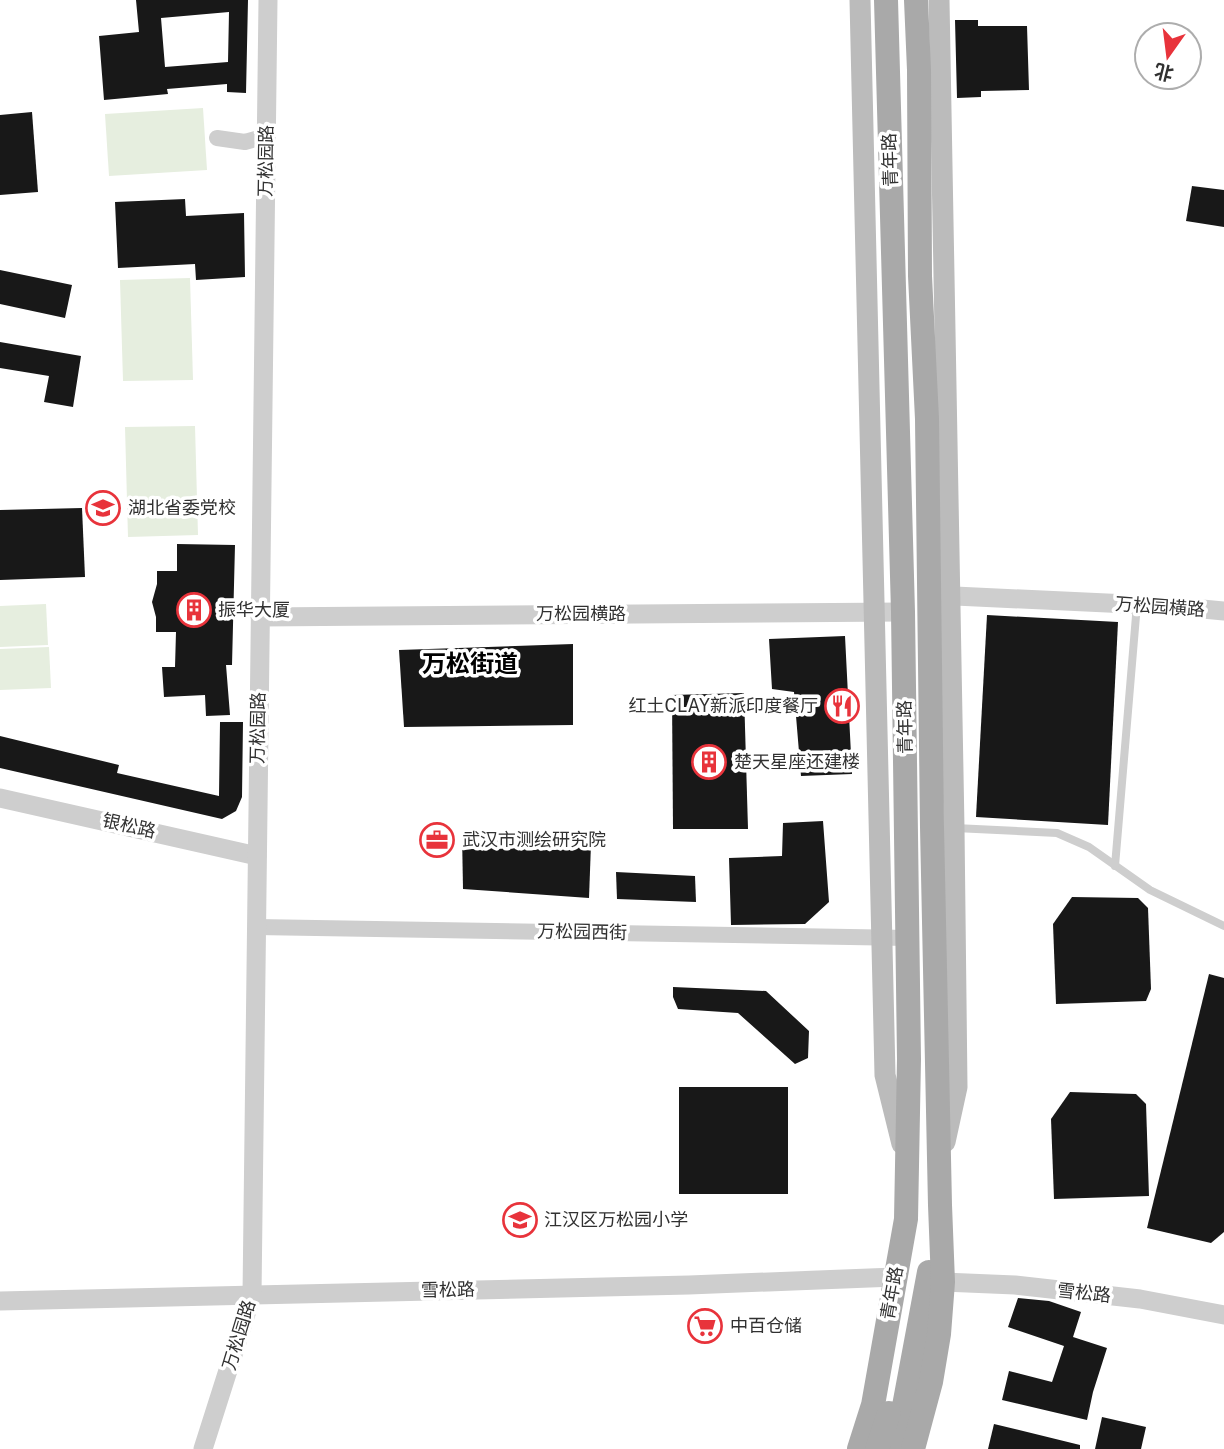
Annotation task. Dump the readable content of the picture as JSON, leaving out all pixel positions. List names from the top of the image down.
{
  "streets": {
    "main road": ["青年路"],
    "street": [
      "万松园路",
      "万松园横路",
      "银松路",
      "万松园西街",
      "雪松路"
    ]
  },
  "crossings": [
    ["青年路", "万松园横路"],
    ["青年路", "万松园西街"],
    ["青年路", "雪松路"],
    ["万松园路", "万松园横路"],
    ["万松园路", "银松路"],
    ["万松园路", "万松园西街"],
    ["万松园路", "雪松路"]
  ],
  "districts": ["万松街道"],
  "places": {
    "school or university": ["湖北省委党校", "江汉区万松园小学"],
    "building": ["振华大厦", "楚天星座还建楼"],
    "restaurant": ["红土CLAY新派印度餐厅"],
    "office": ["武汉市测绘研究院"],
    "supermarket": ["中百仓储"]
  },
  "north": "bottom"
}
